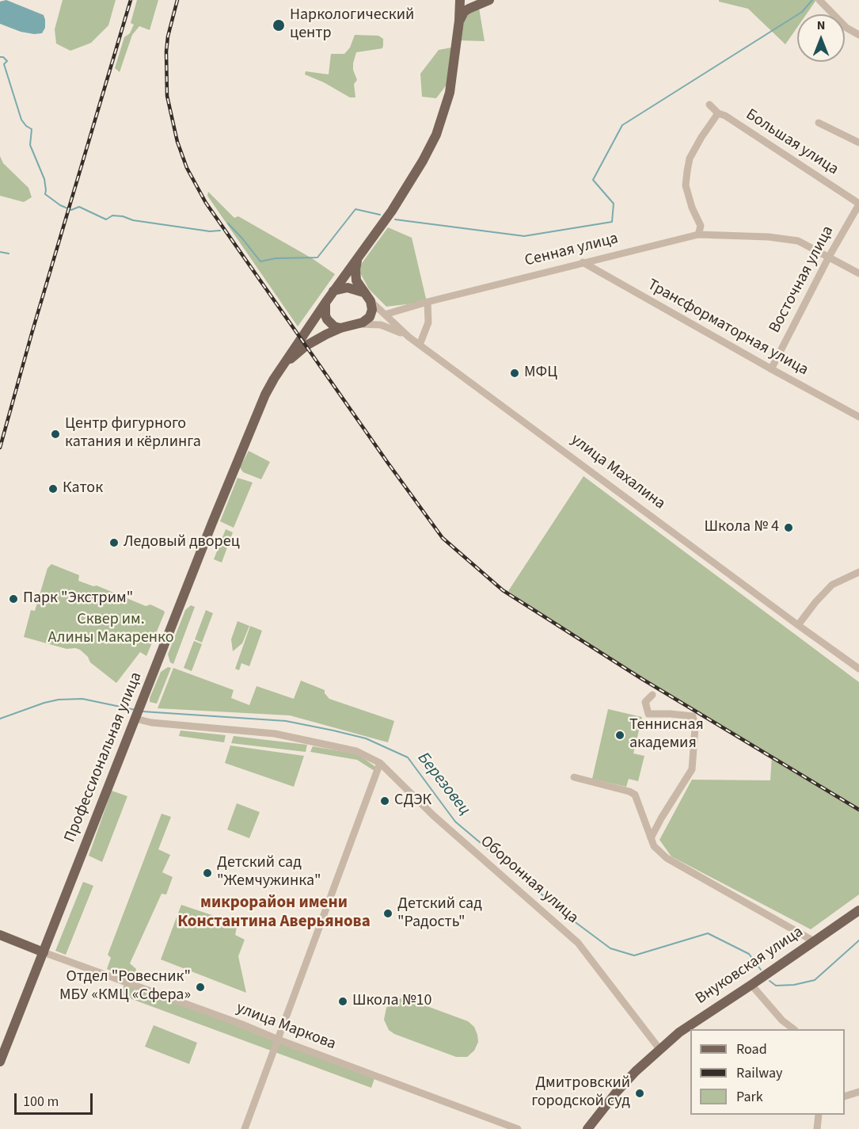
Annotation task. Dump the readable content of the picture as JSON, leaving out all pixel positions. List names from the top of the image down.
{
  "streets": {
    "main road": ["улица Махалина", "Профессиональная улица", "Внуковская улица"],
    "street": [
      "Большая улица",
      "Сенная улица",
      "Восточная улица",
      "Трансформаторная улица",
      "Оборонная улица",
      "улица Маркова"
    ]
  },
  "crossings": [
    ["Большая улица", "Восточная улица"],
    ["Сенная улица", "Восточная улица"],
    ["Сенная улица", "Трансформаторная улица"],
    ["Сенная улица", "улица Махалина"],
    ["Восточная улица", "Трансформаторная улица"],
    ["улица Махалина", "Профессиональная улица"],
    ["Профессиональная улица", "Оборонная улица"],
    ["Профессиональная улица", "улица Маркова"],
    ["Оборонная улица", "Внуковская улица"]
  ],
  "districts": ["микрорайон имени Константина Аверьянова"],
  "water": ["Березовец"],
  "parks": ["Сквер им. Алины Макаренко"],
  "places": [
    "Наркологический центр",
    "МФЦ",
    "Центр фигурного катания и кёрлинга",
    "Каток",
    "Школа № 4",
    "Ледовый дворец",
    "Парк \"Экстрим\"",
    "Теннисная академия",
    "СДЭК",
    "Детский сад \"Жемчужинка\"",
    "Детский сад \"Радость\"",
    "Отдел \"Ровесник\" МБУ «КМЦ «Сфера»",
    "Школа №10",
    "Дмитровский городской суд"
  ],
  "legend": ["Road", "Railway", "Park"],
  "scale_bar": "100 m",
  "north": "top"
}
